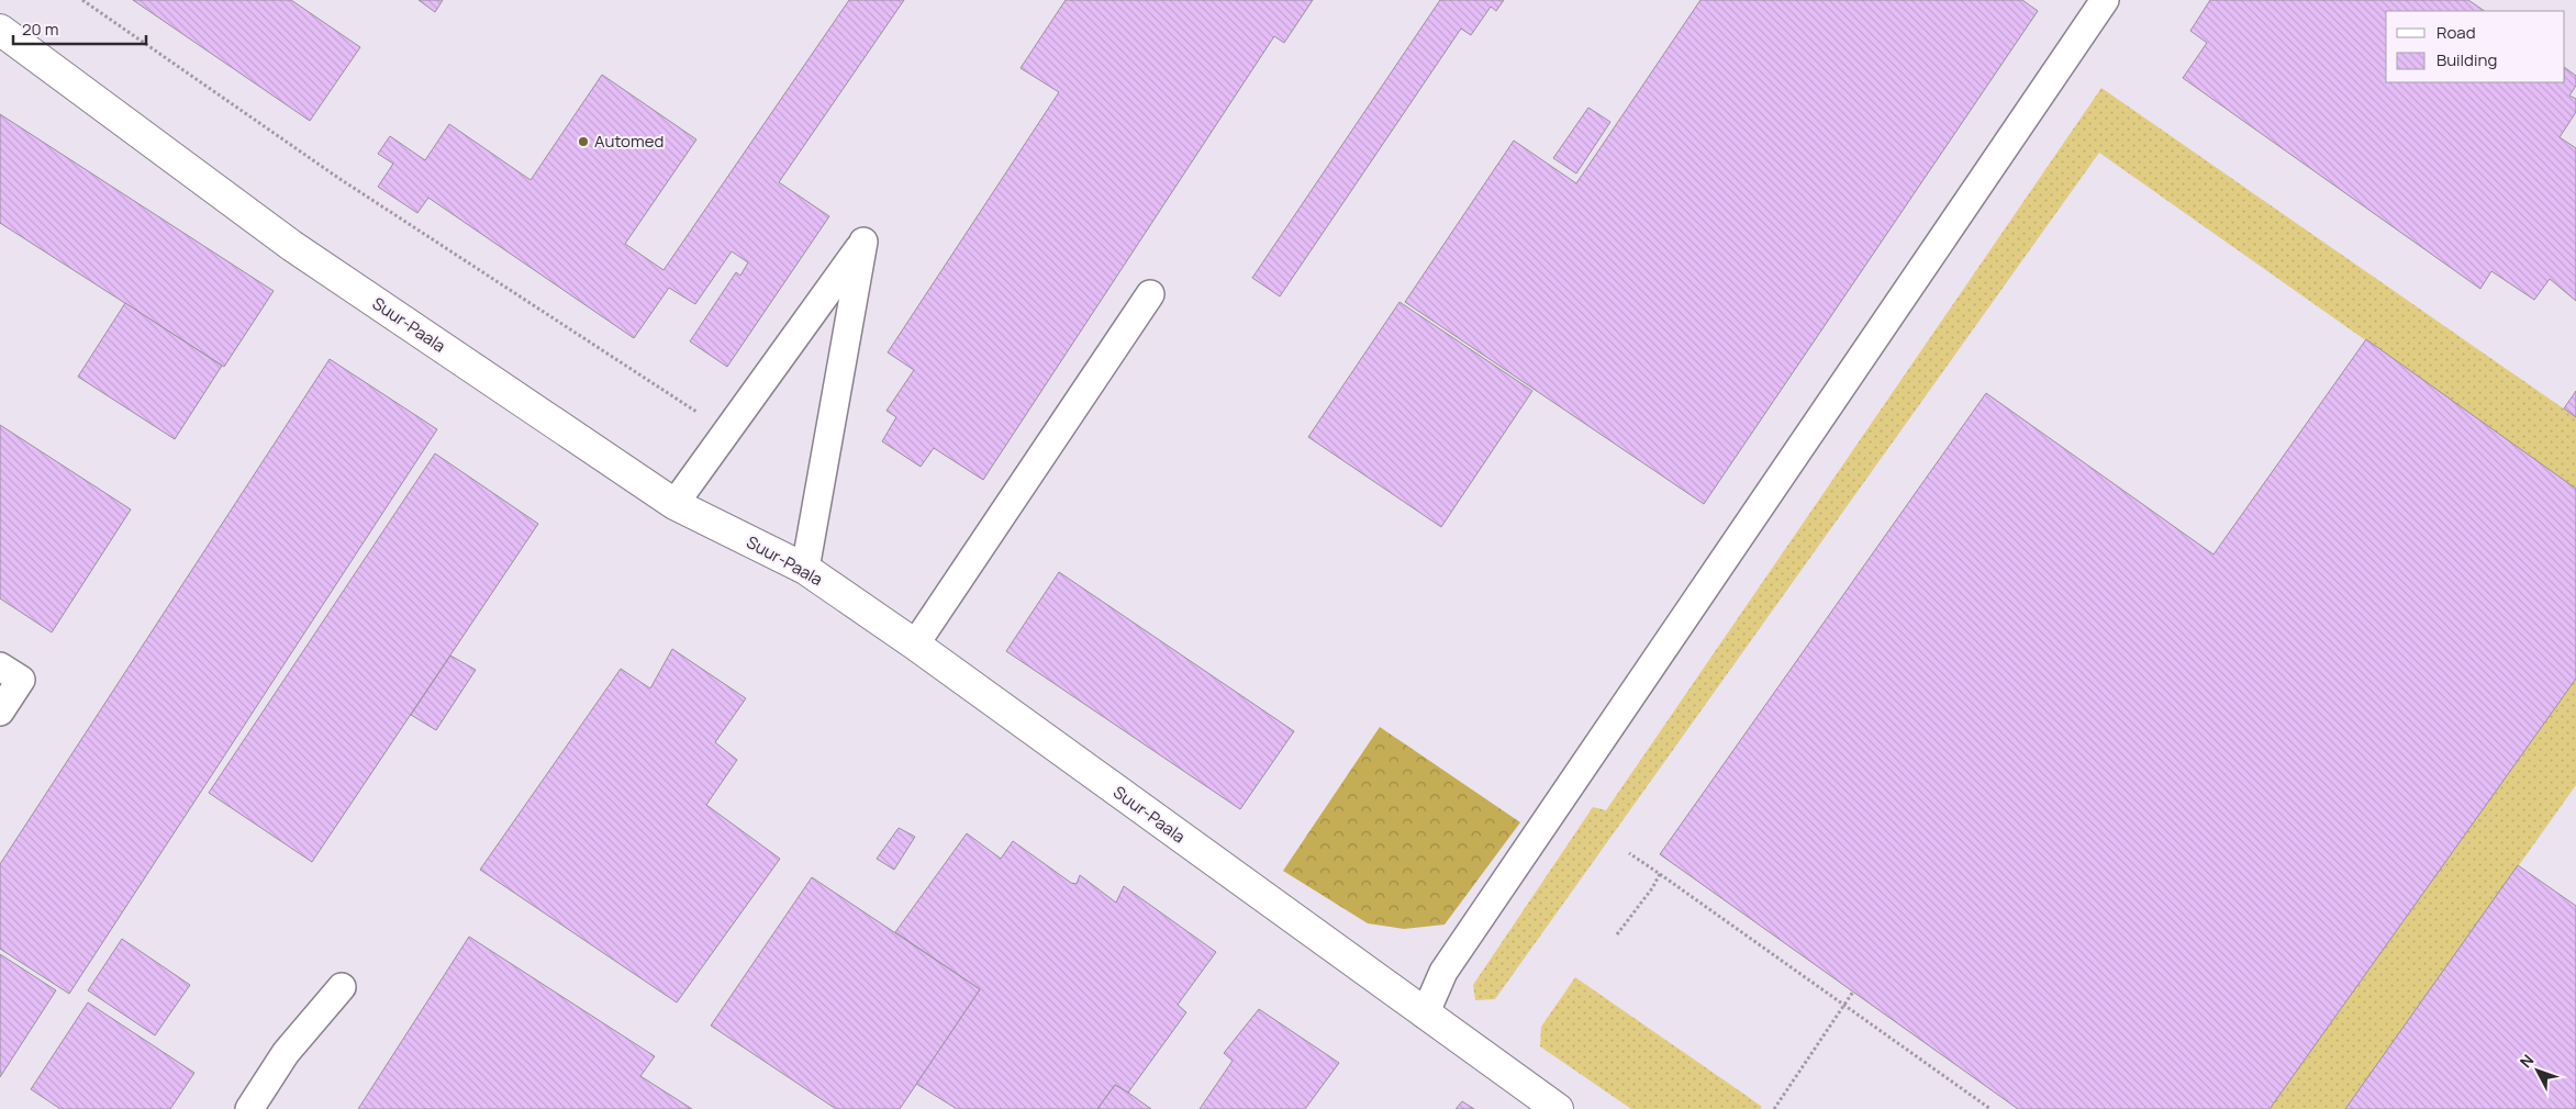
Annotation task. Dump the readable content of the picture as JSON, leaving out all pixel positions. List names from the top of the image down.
{
  "streets": {
    "street": ["Suur-Paala"]
  },
  "places": ["Automed"],
  "legend": ["Road", "Building"],
  "scale_bar": "20 m",
  "north": "top left"
}
